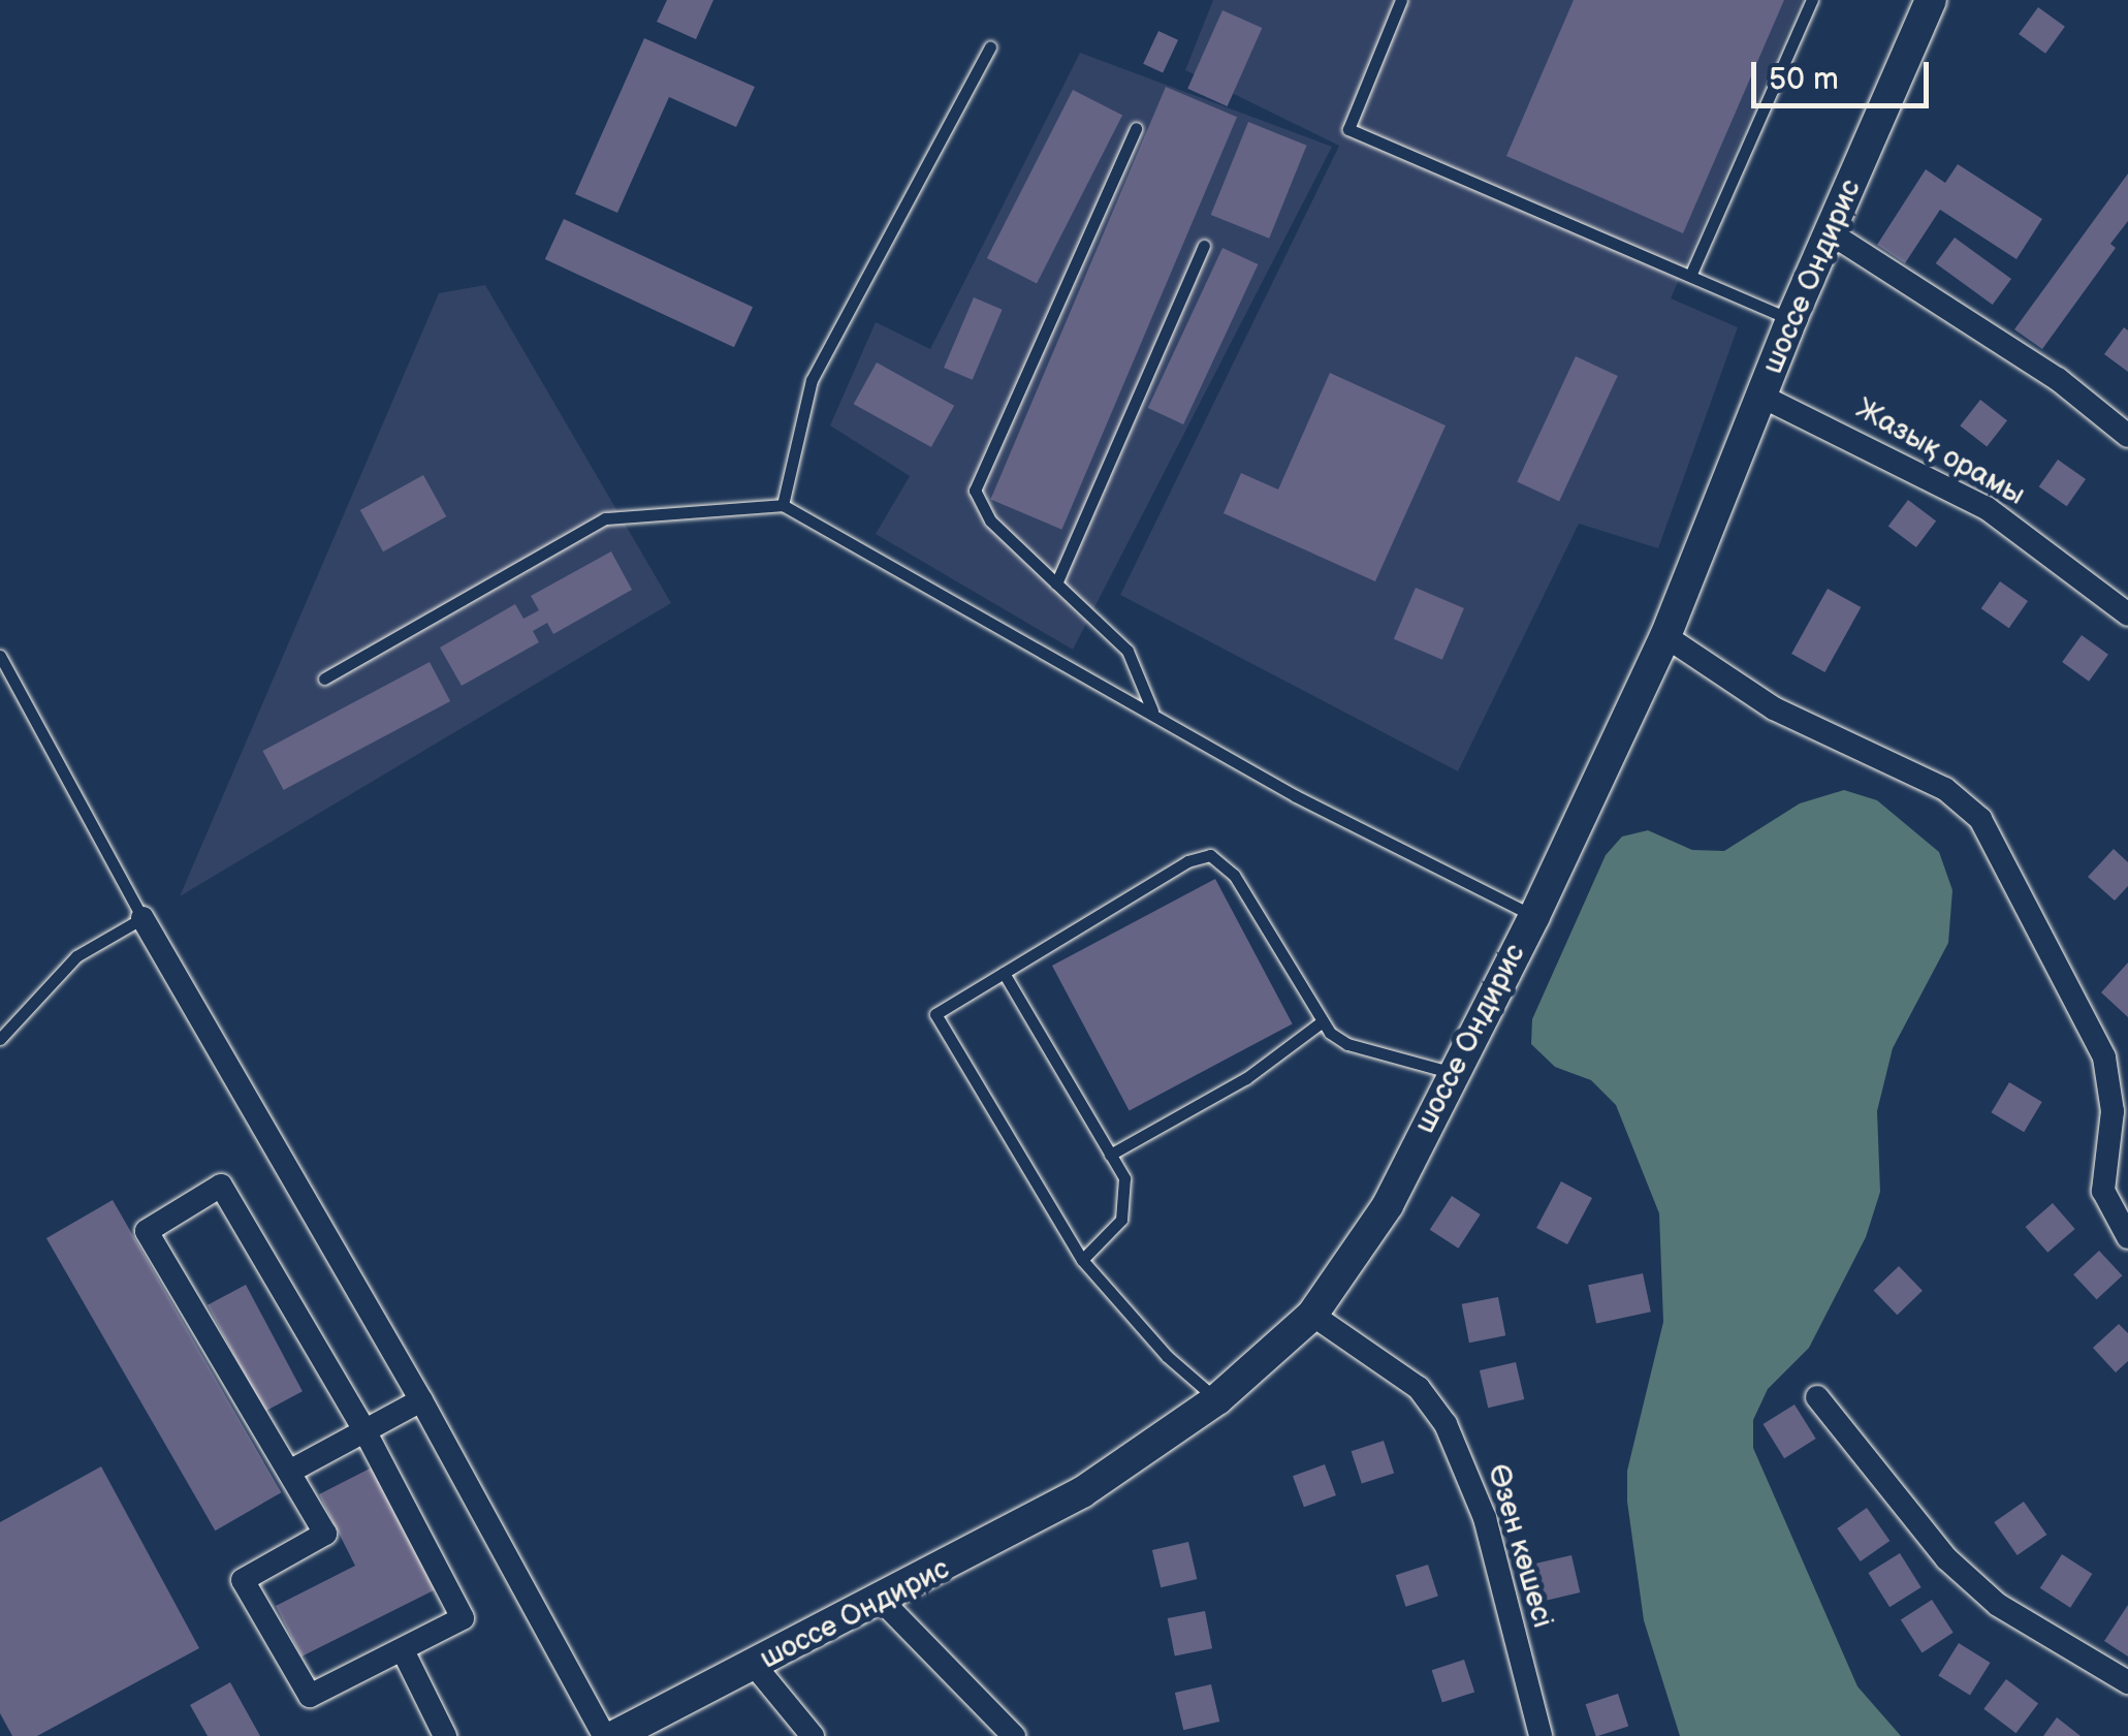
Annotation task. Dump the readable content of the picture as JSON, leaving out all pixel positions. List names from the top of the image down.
{
  "streets": {
    "main road": ["шоссе Ондирис"],
    "street": ["Жазық орамы", "Өзен көшесі"]
  },
  "crossings": [
    ["шоссе Ондирис", "Жазық орамы"],
    ["шоссе Ондирис", "Өзен көшесі"]
  ],
  "scale_bar": "50 m"
}
